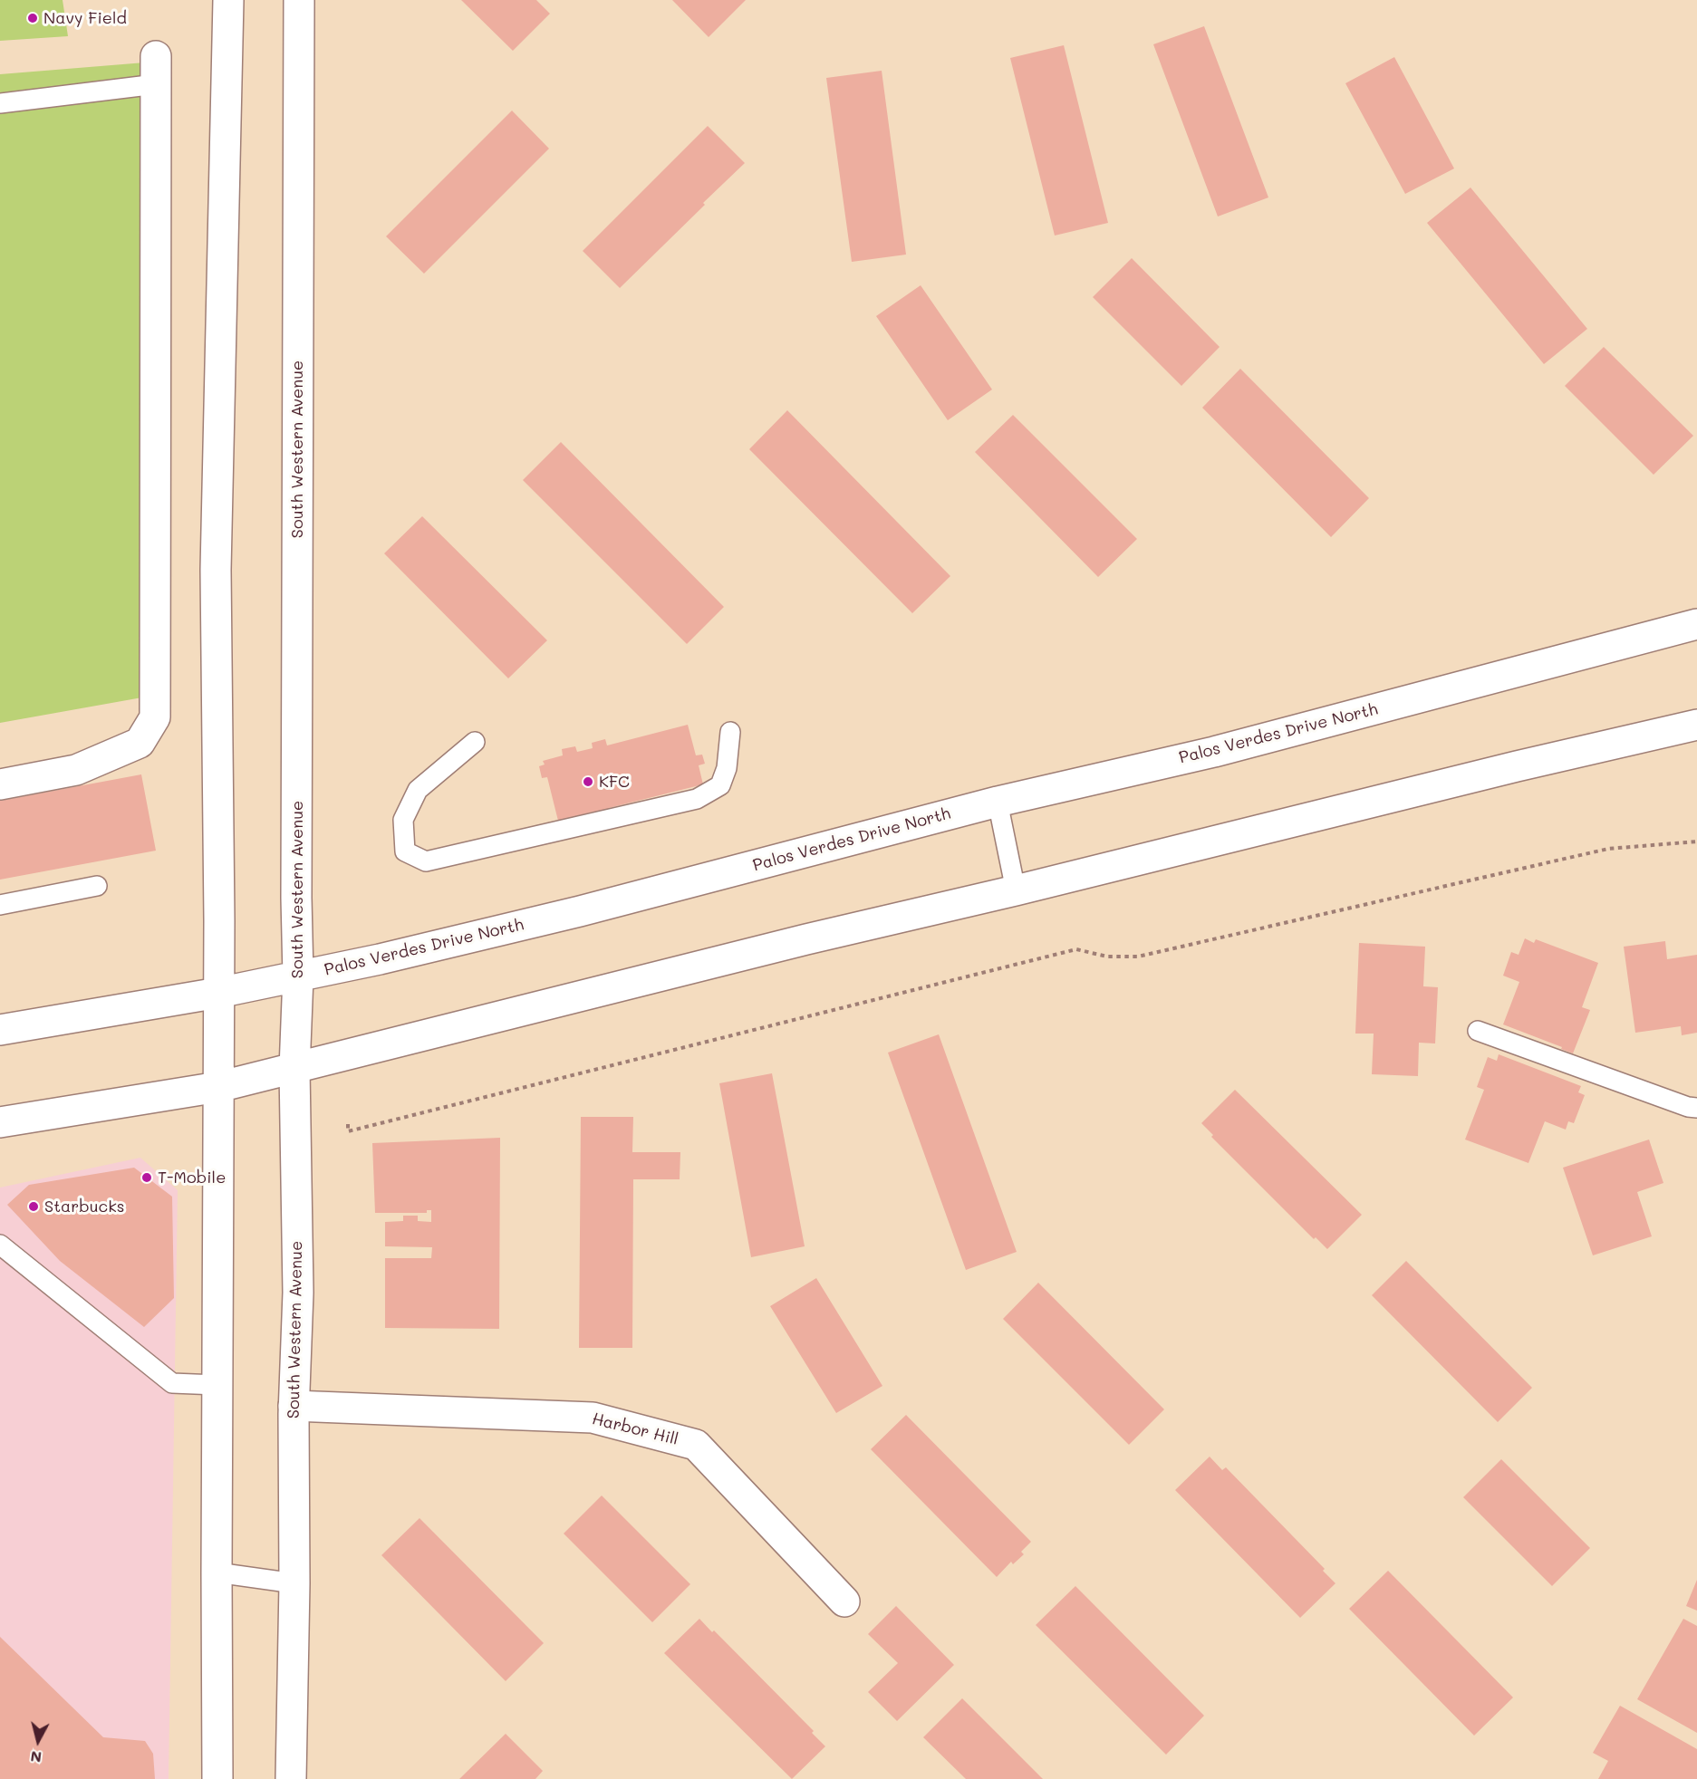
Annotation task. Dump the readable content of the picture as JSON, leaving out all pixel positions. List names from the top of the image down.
{
  "streets": {
    "main road": ["South Western Avenue", "Palos Verdes Drive North", "Harbor Hill"]
  },
  "crossings": [
    ["South Western Avenue", "Palos Verdes Drive North"],
    ["South Western Avenue", "Harbor Hill"]
  ],
  "places": [
    "Navy Field",
    "KFC",
    "T-Mobile",
    "Starbucks"
  ],
  "north": "bottom"
}
